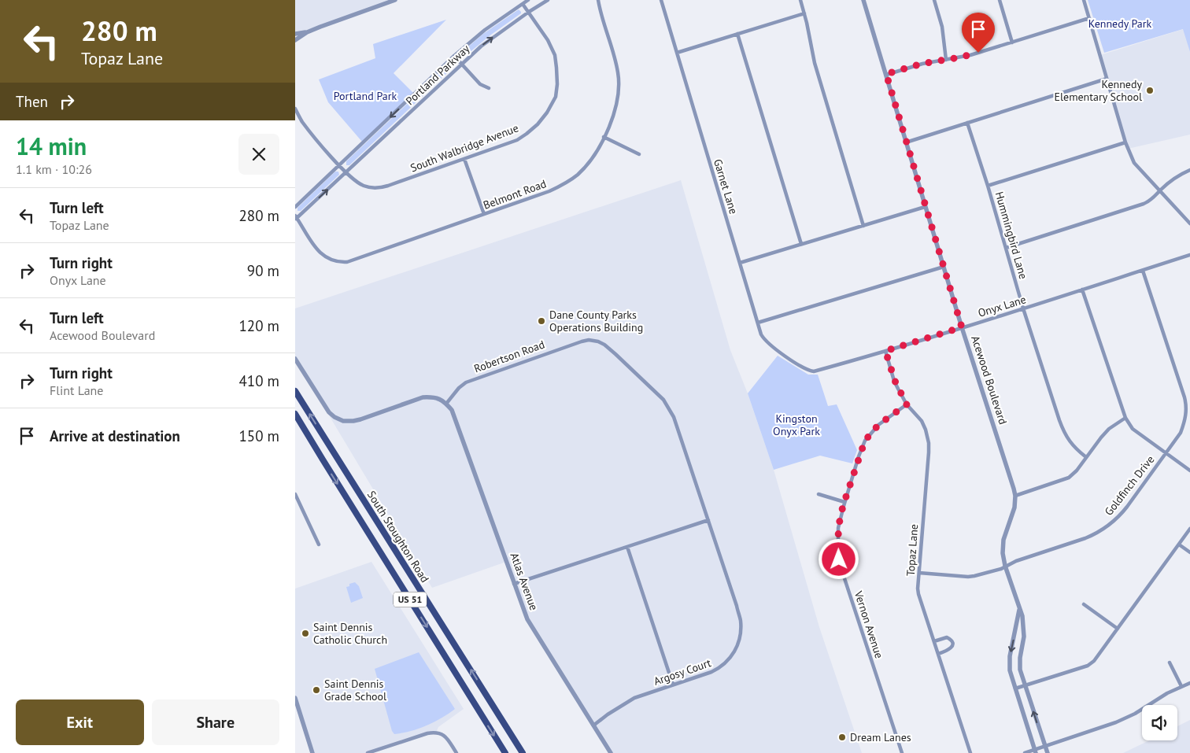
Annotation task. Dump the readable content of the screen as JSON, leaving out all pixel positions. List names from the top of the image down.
{
  "streets": {
    "main road": ["South Stoughton Road", "US 51"],
    "street": [
      "Portland Parkway",
      "South Walbridge Avenue",
      "Garnet Lane",
      "Belmont Road",
      "Hummingbird Lane",
      "Onyx Lane",
      "Robertson Road",
      "Acewood Boulevard",
      "Goldfinch Drive",
      "Topaz Lane",
      "Atlas Avenue",
      "Vernon Avenue",
      "Argosy Court"
    ]
  },
  "crossings": [
    ["Portland Parkway", "South Walbridge Avenue"],
    ["Portland Parkway", "Belmont Road"],
    ["Garnet Lane", "Onyx Lane"],
    ["Hummingbird Lane", "Onyx Lane"],
    ["Onyx Lane", "Acewood Boulevard"],
    ["Onyx Lane", "Goldfinch Drive"],
    ["Onyx Lane", "Topaz Lane"],
    ["Robertson Road", "Atlas Avenue"],
    ["Robertson Road", "Argosy Court"],
    ["Acewood Boulevard", "Goldfinch Drive"],
    ["Goldfinch Drive", "Topaz Lane"],
    ["Topaz Lane", "Vernon Avenue"],
    ["Atlas Avenue", "Argosy Court"]
  ],
  "parks": ["Kennedy Park", "Portland Park", "Kingston Onyx Park"],
  "places": [
    "Kennedy Elementary School",
    "Dane County Parks Operations Building",
    "Saint Dennis Catholic Church",
    "Saint Dennis Grade School",
    "Dream Lanes"
  ],
  "page": {
    "turn": ["280 m", "Topaz Lane"],
    "then": "Then",
    "heading": ["14 min", "1.1 km · 10:26"],
    "list": [
      {
        "name": "Turn left",
        "note": "Topaz Lane",
        "value": "280 m"
      },
      {
        "name": "Turn right",
        "note": "Onyx Lane",
        "value": "90 m"
      },
      {
        "name": "Turn left",
        "note": "Acewood Boulevard",
        "value": "120 m"
      },
      {
        "name": "Turn right",
        "note": "Flint Lane",
        "value": "410 m"
      },
      {
        "name": "Arrive at destination",
        "value": "150 m"
      }
    ],
    "buttons": ["Exit", "Share"]
  }
}
